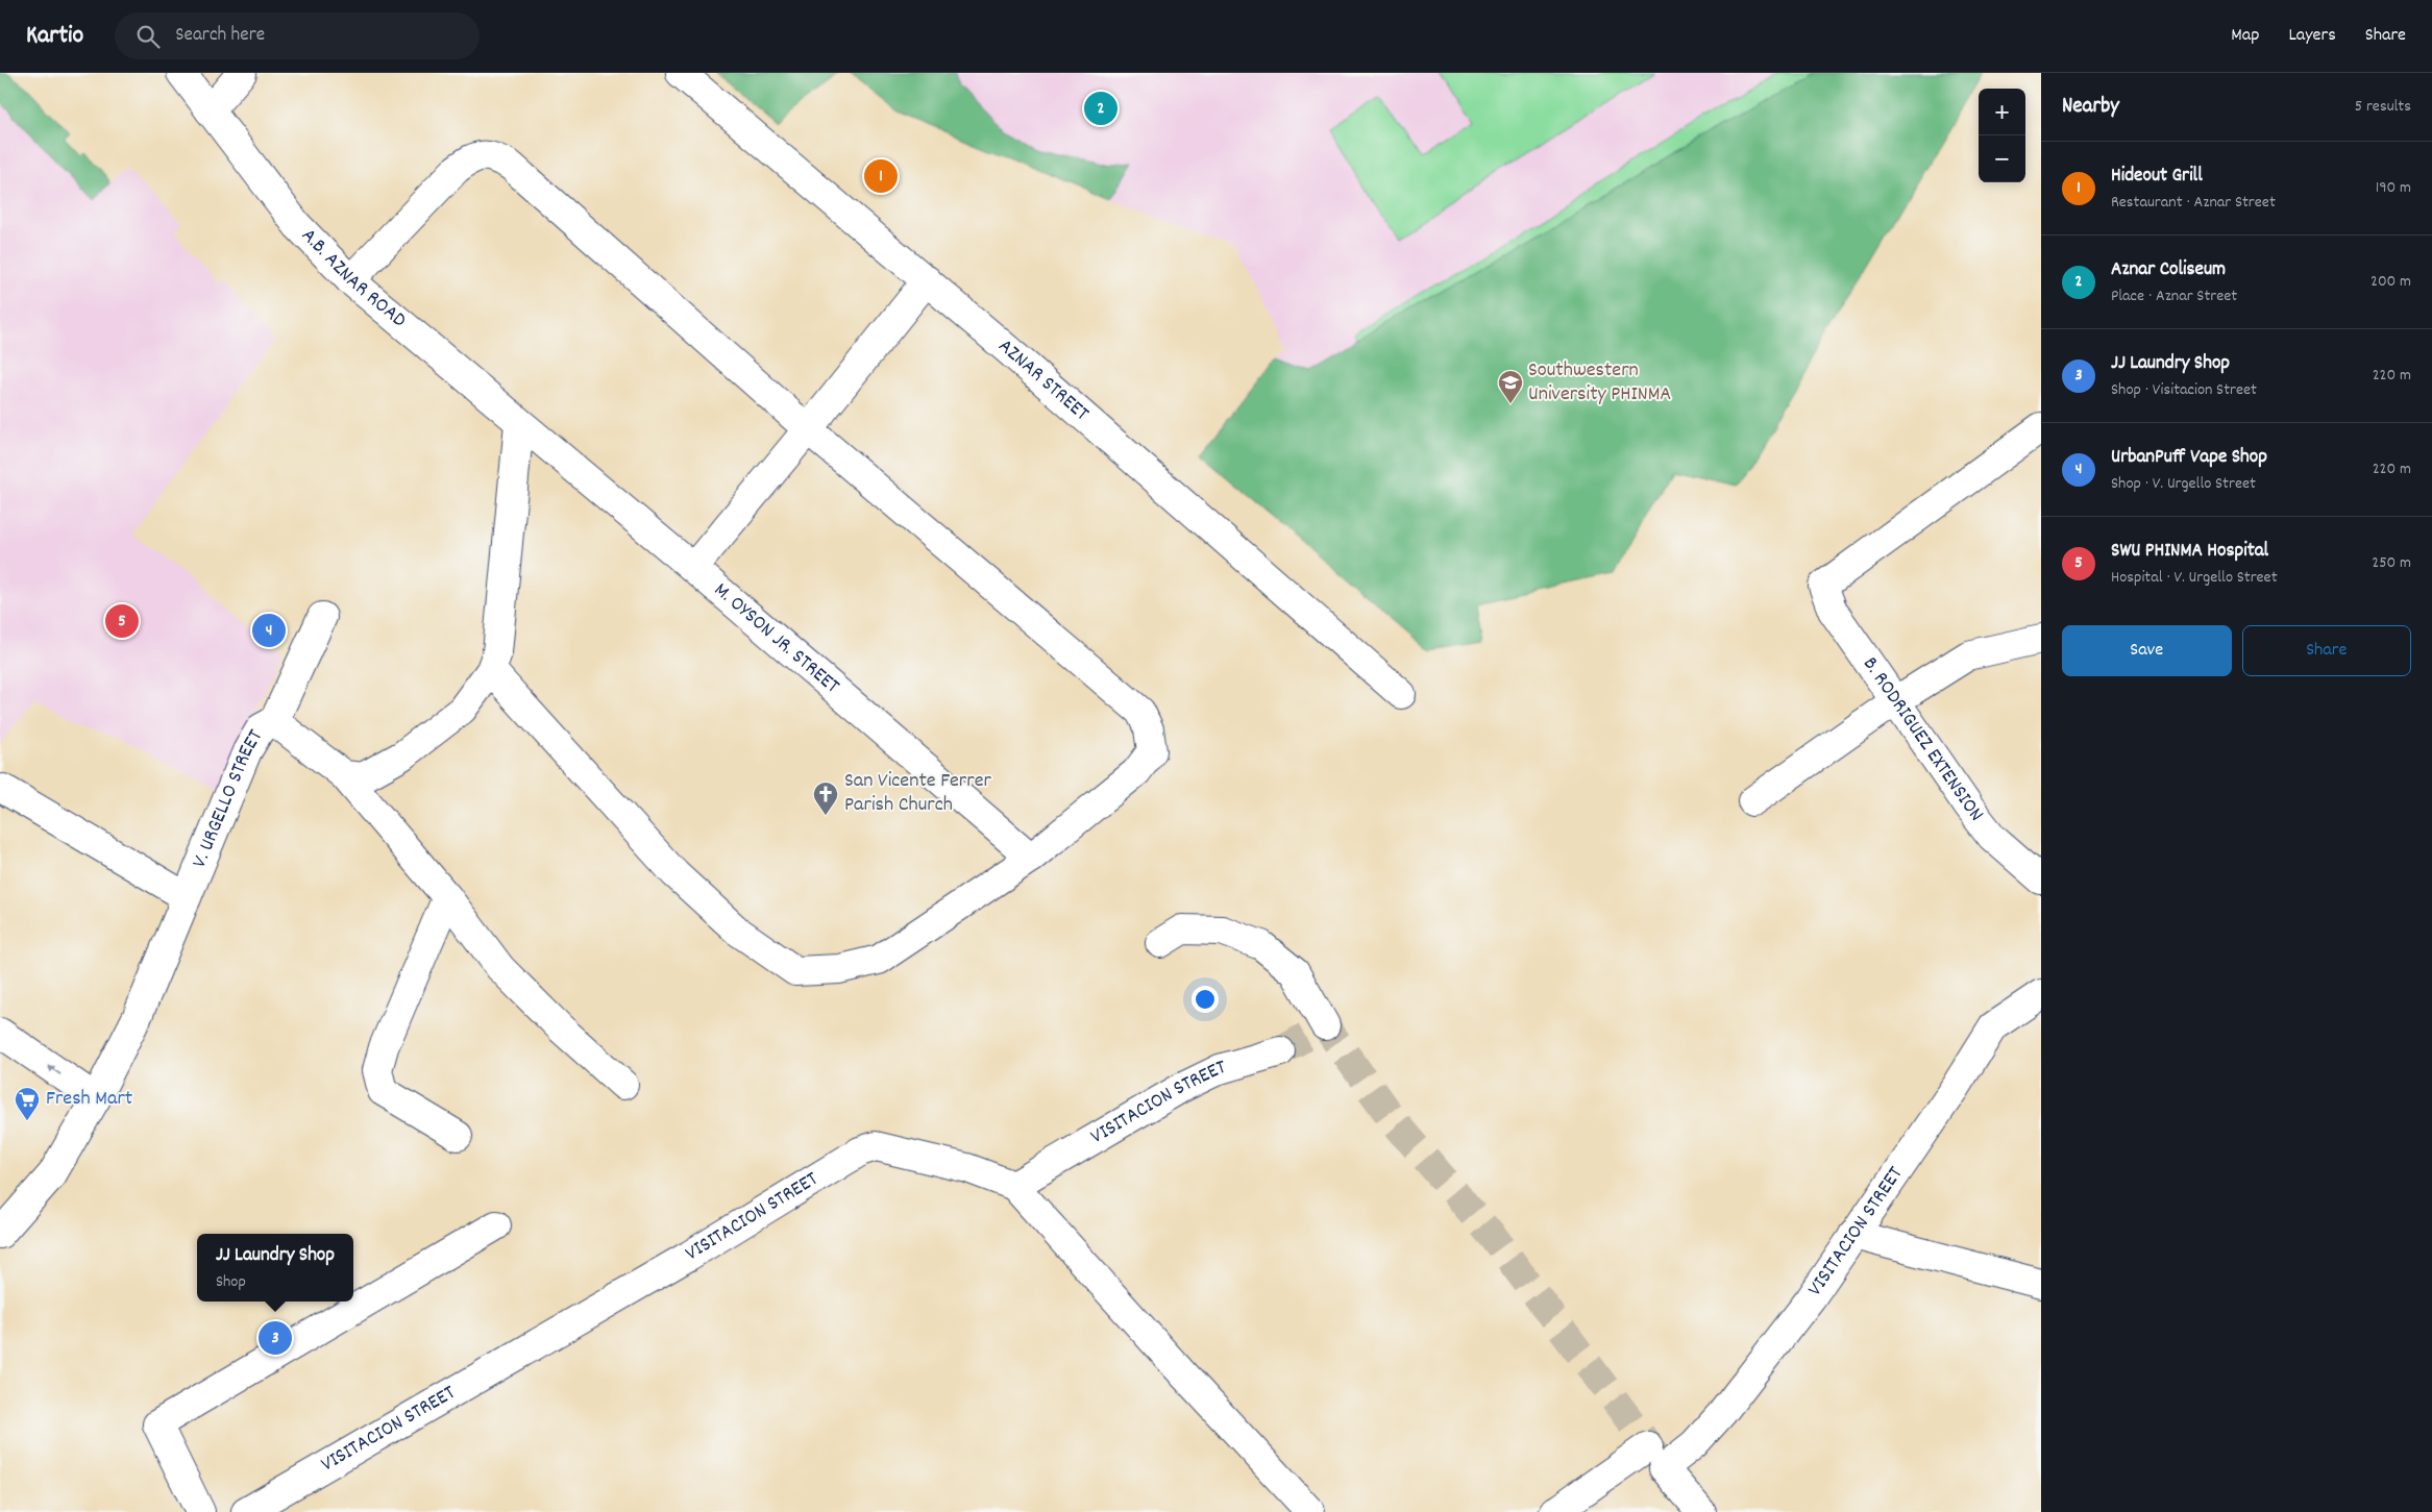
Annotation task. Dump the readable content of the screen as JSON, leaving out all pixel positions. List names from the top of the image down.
{
  "streets": {
    "street": [
      "A.B. AZNAR ROAD",
      "AZNAR STREET",
      "M. OYSON JR. STREET",
      "B. RODRIGUEZ EXTENSION",
      "V. URGELLO STREET",
      "VISITACION STREET"
    ]
  },
  "crossings": [
    ["A.B. AZNAR ROAD", "M. OYSON JR. STREET"]
  ],
  "places": {
    "school or university": ["Southwestern University PHINMA"],
    "church": ["San Vicente Ferrer Parish Church"],
    "supermarket": ["Fresh Mart"]
  },
  "page": {
    "header": "Kartio",
    "search": "Search here",
    "nav": ["Map", "Layers", "Share"],
    "heading": ["Nearby", "5 results"],
    "map_buttons": ["+", "−"],
    "pins": [
      "2",
      "1",
      "5",
      "4",
      "3"
    ],
    "list": [
      {
        "mark": "1",
        "name": "Hideout Grill",
        "note": "Restaurant · Aznar Street",
        "value": "190 m"
      },
      {
        "mark": "2",
        "name": "Aznar Coliseum",
        "note": "Place · Aznar Street",
        "value": "200 m"
      },
      {
        "mark": "3",
        "name": "JJ Laundry Shop",
        "note": "Shop · Visitacion Street",
        "value": "220 m"
      },
      {
        "mark": "4",
        "name": "UrbanPuff Vape Shop",
        "note": "Shop · V. Urgello Street",
        "value": "220 m"
      },
      {
        "mark": "5",
        "name": "SWU PHINMA Hospital",
        "note": "Hospital · V. Urgello Street",
        "value": "250 m"
      }
    ],
    "buttons": ["Save", "Share"],
    "popup": ["JJ Laundry Shop", "Shop"]
  }
}
